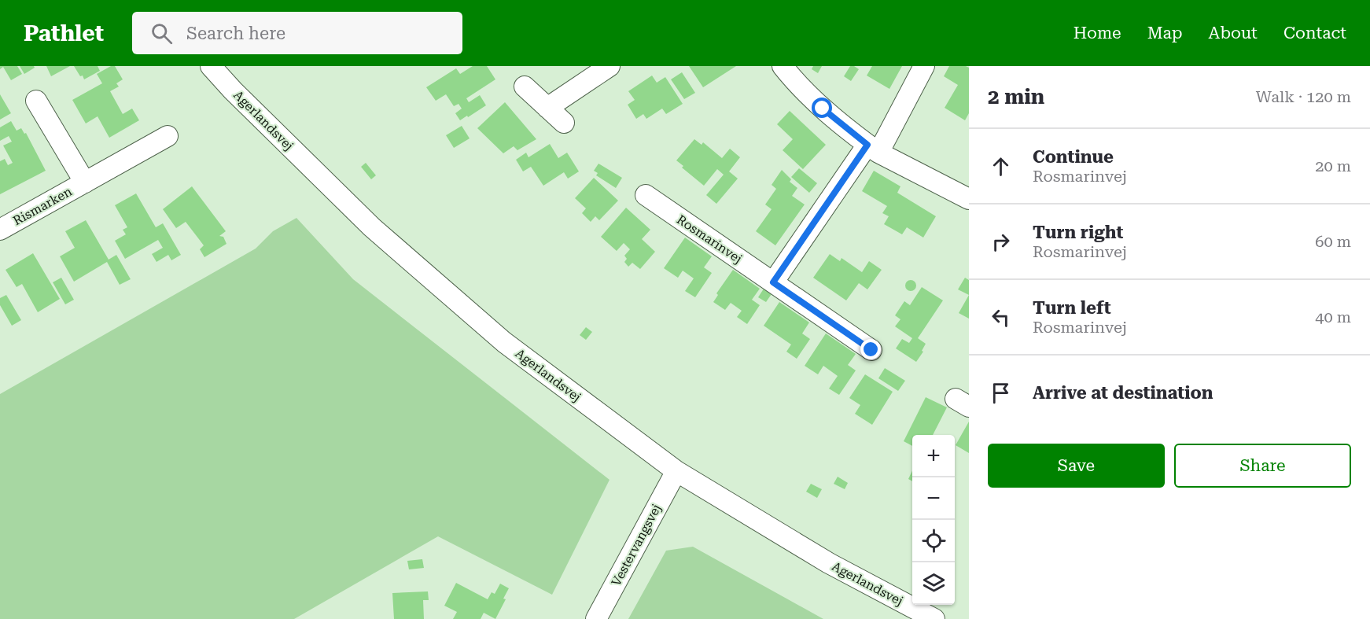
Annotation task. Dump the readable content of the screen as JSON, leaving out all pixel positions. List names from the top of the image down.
{
  "streets": {
    "street": [
      "Agerlandsvej",
      "Rismarken",
      "Rosmarinvej",
      "Vestervangsvej"
    ]
  },
  "crossings": [
    ["Agerlandsvej", "Vestervangsvej"]
  ],
  "page": {
    "header": "Pathlet",
    "search": "Search here",
    "nav": [
      "Home",
      "Map",
      "About",
      "Contact"
    ],
    "heading": ["2 min", "Walk · 120 m"],
    "list": [
      ["Continue", "Rosmarinvej", "20 m"],
      ["Turn right", "Rosmarinvej", "60 m"],
      ["Turn left", "Rosmarinvej", "40 m"],
      "Arrive at destination"
    ],
    "buttons": ["Save", "Share"],
    "map_buttons": ["+", "−"]
  }
}
